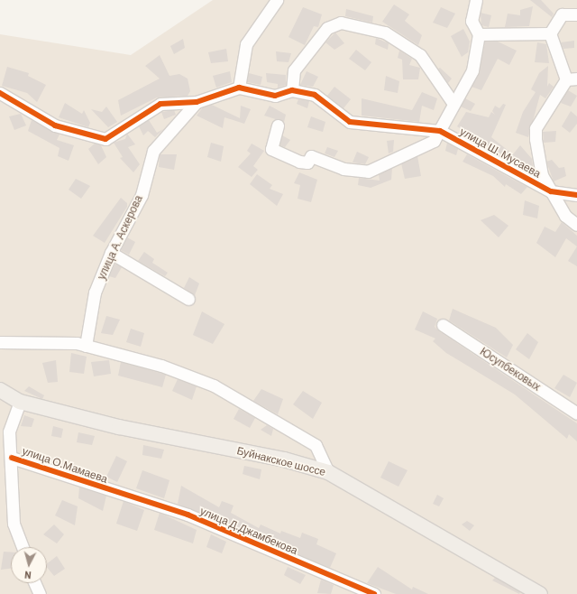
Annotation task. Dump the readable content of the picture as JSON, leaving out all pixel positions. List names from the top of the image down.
{
  "streets": {
    "main road": ["Буйнакское шоссе"],
    "street": [
      "улица Ш. Мусаева",
      "улица А. Аскерова",
      "Юсупбековых",
      "улица О.Мамаева",
      "улица Д.Джамбекова"
    ]
  },
  "crossings": [
    ["улица О.Мамаева", "улица Д.Джамбекова"]
  ],
  "north": "bottom"
}
